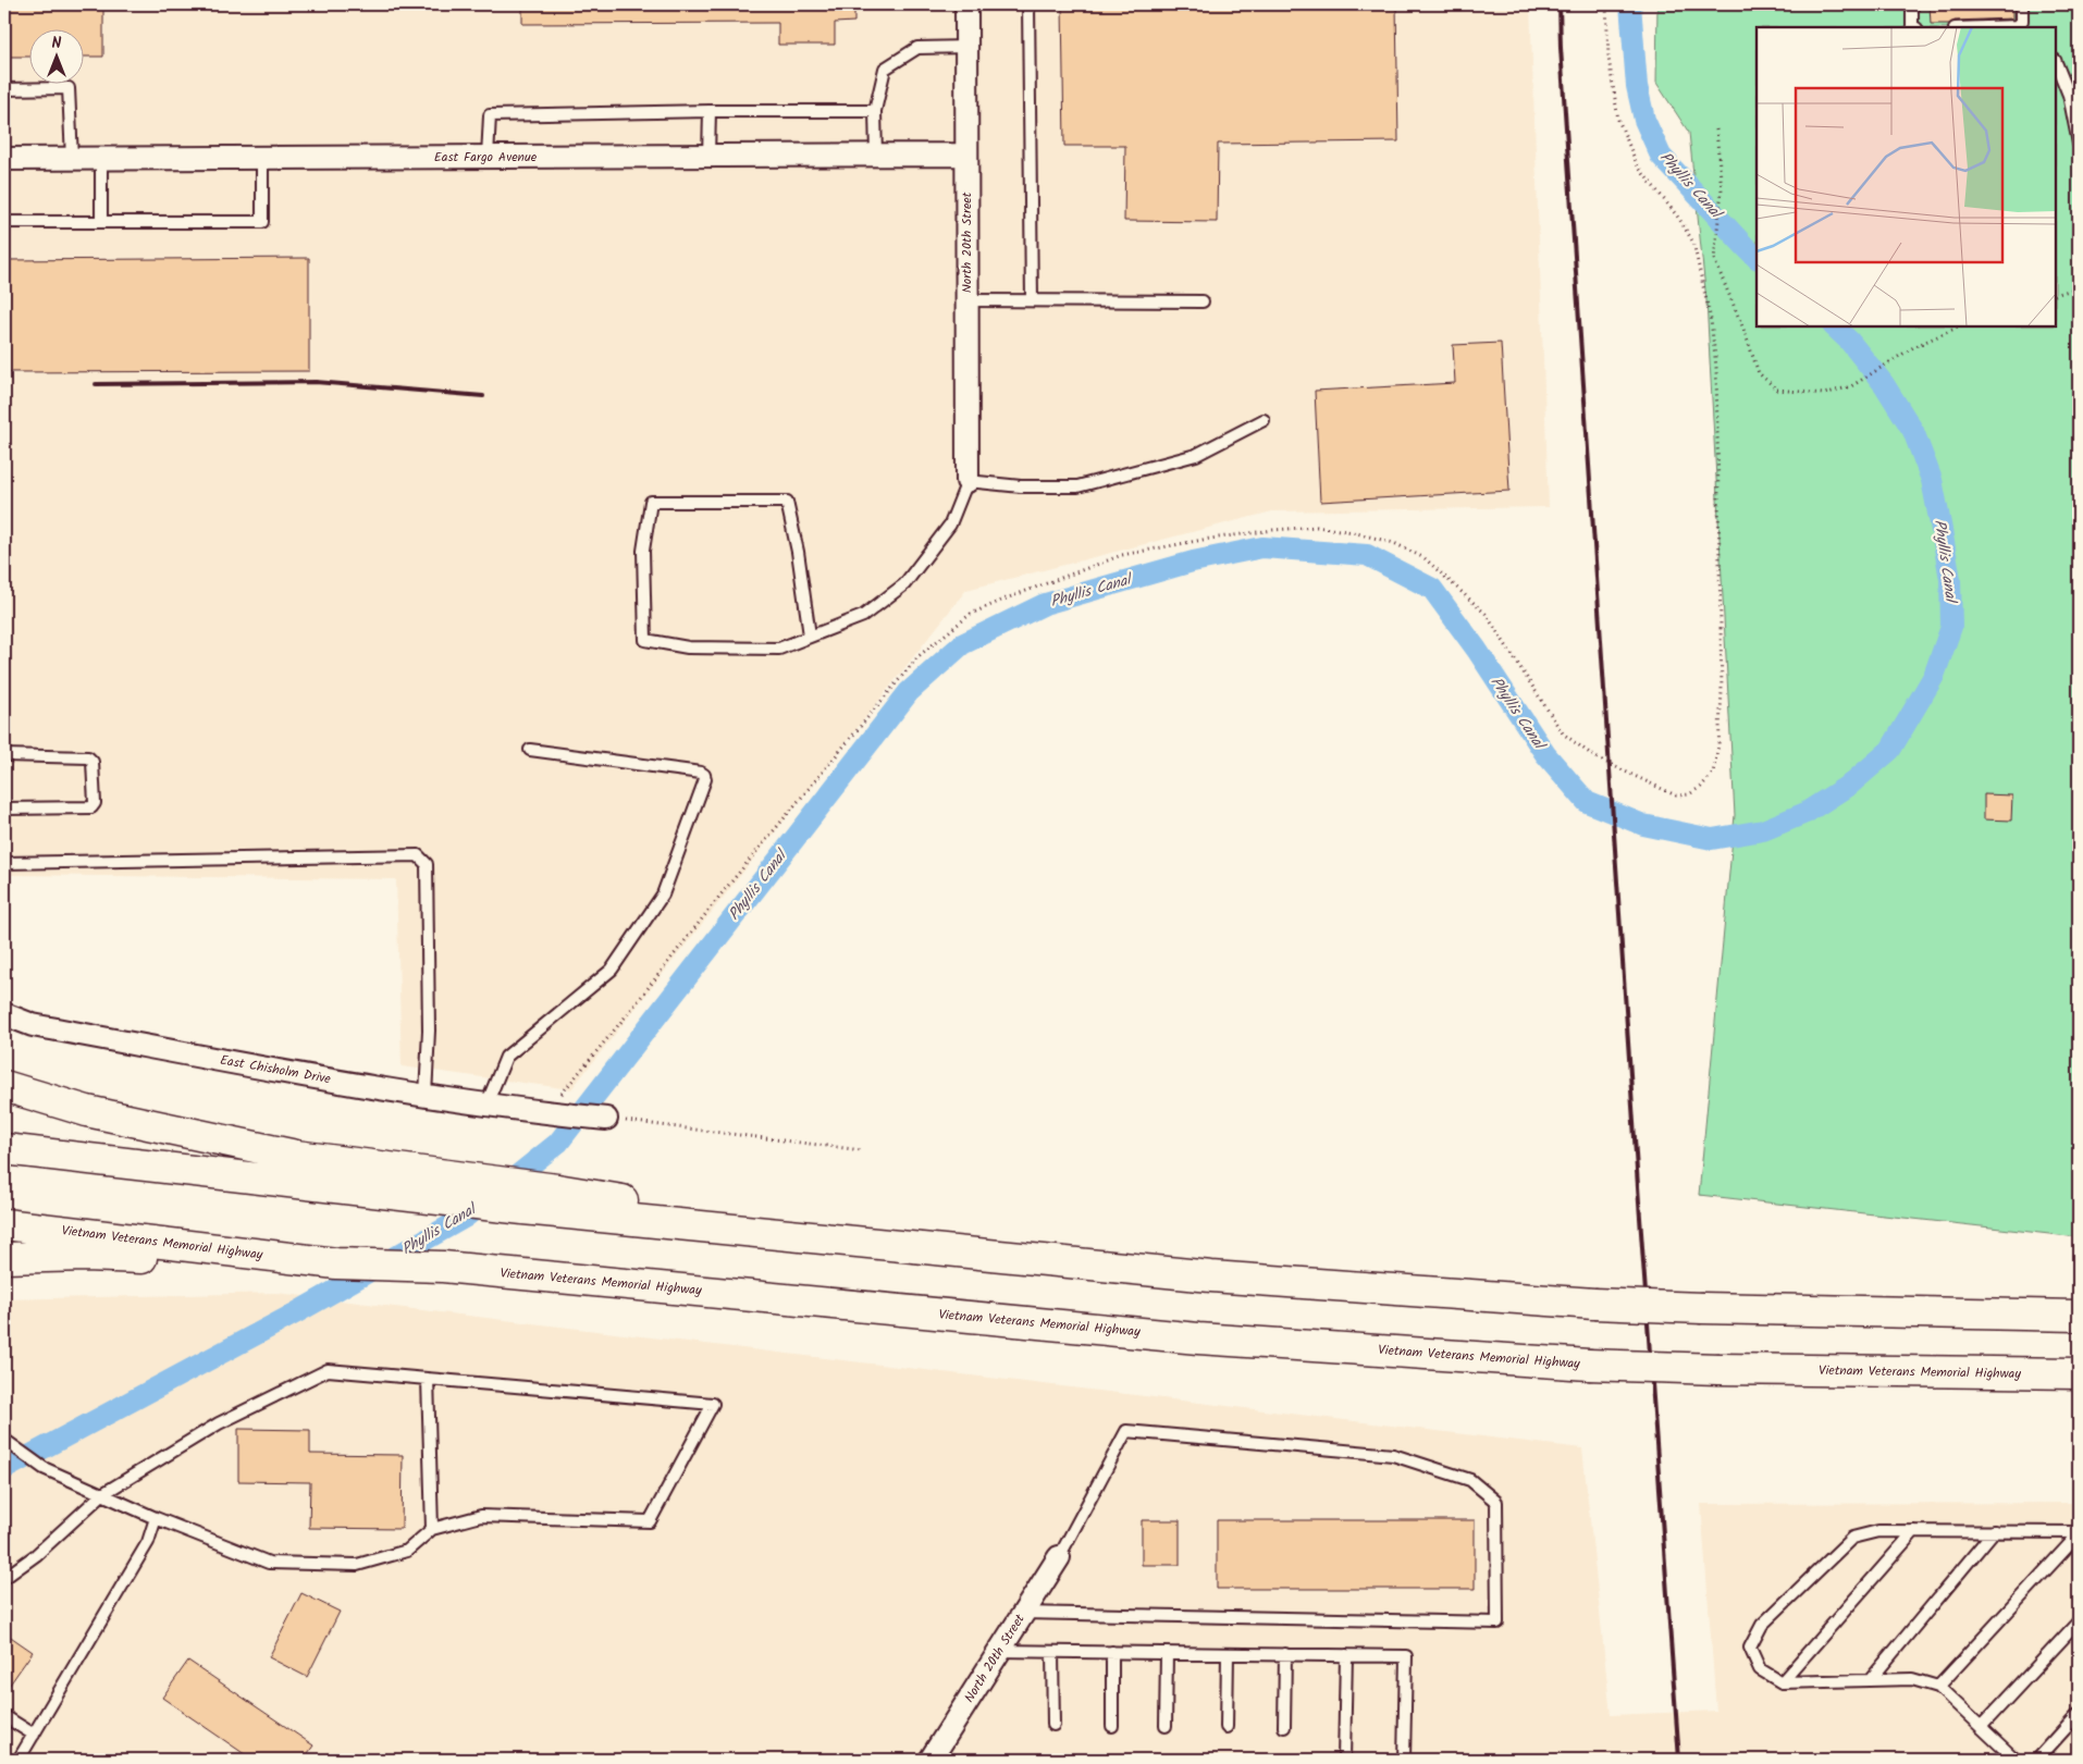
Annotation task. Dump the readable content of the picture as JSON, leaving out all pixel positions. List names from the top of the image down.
{
  "streets": {
    "highway": ["Vietnam Veterans Memorial Highway"],
    "street": ["East Fargo Avenue", "North 20th Street", "East Chisholm Drive"]
  },
  "crossings": [
    ["East Fargo Avenue", "North 20th Street"]
  ],
  "water": ["Phyllis Canal"],
  "north": "top"
}
